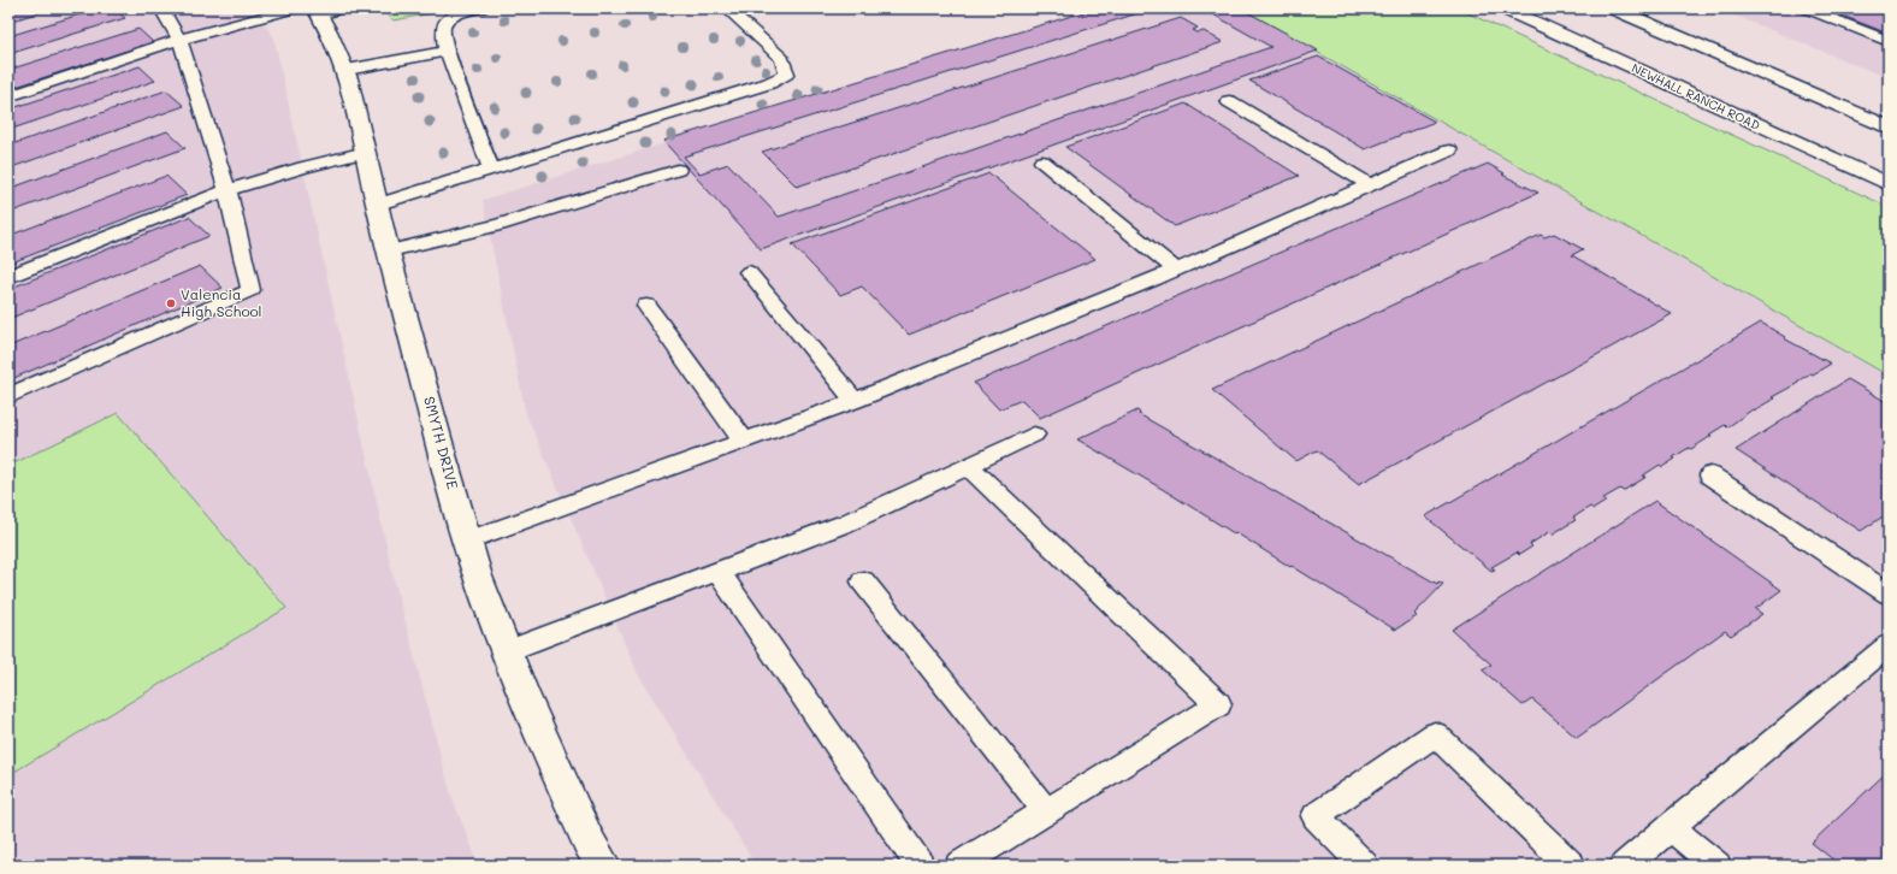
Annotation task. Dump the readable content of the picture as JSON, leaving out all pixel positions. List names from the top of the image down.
{
  "streets": {
    "street": ["NEWHALL RANCH ROAD", "SMYTH DRIVE"]
  },
  "places": ["Valencia High School"]
}
